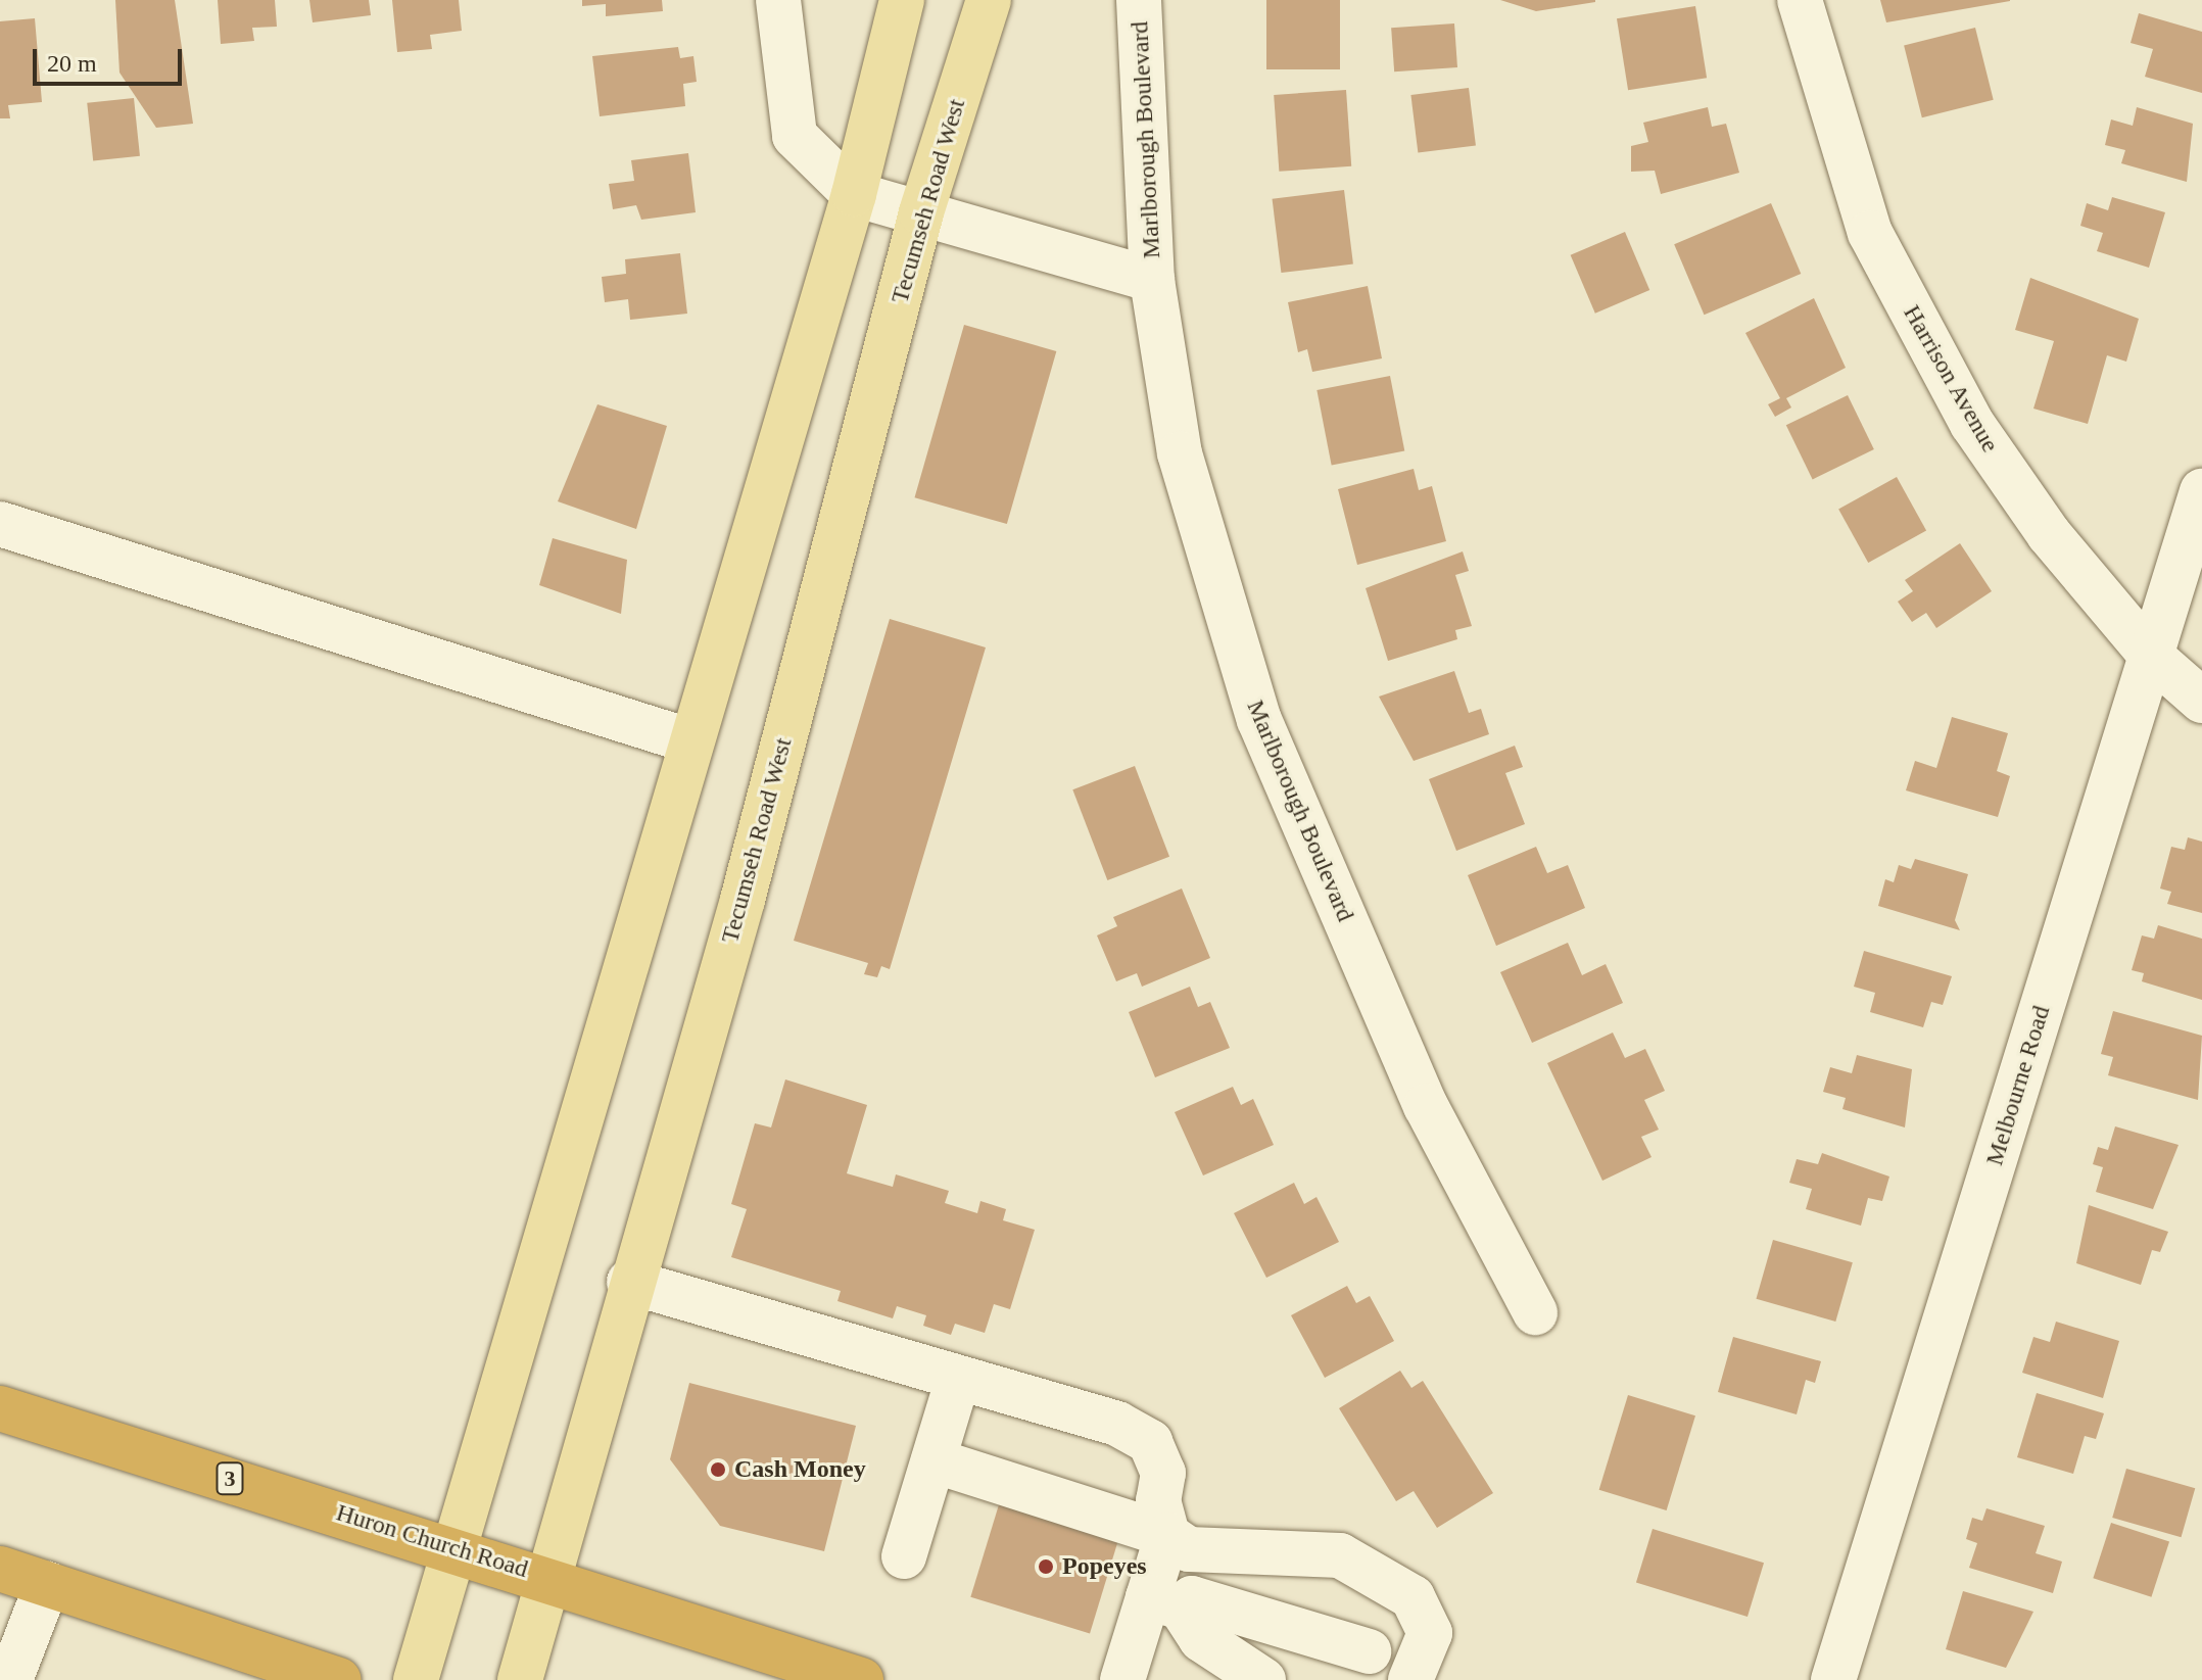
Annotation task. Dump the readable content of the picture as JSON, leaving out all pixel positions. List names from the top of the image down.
{
  "streets": {
    "highway": ["3", "Huron Church Road"],
    "main road": ["Tecumseh Road West"],
    "street": ["Marlborough Boulevard", "Harrison Avenue", "Melbourne Road"]
  },
  "crossings": [
    ["Marlborough Boulevard", "Tecumseh Road West"],
    ["Tecumseh Road West", "Huron Church Road"],
    ["Harrison Avenue", "Melbourne Road"]
  ],
  "places": ["Cash Money", "Popeyes"],
  "scale_bar": "20 m"
}
